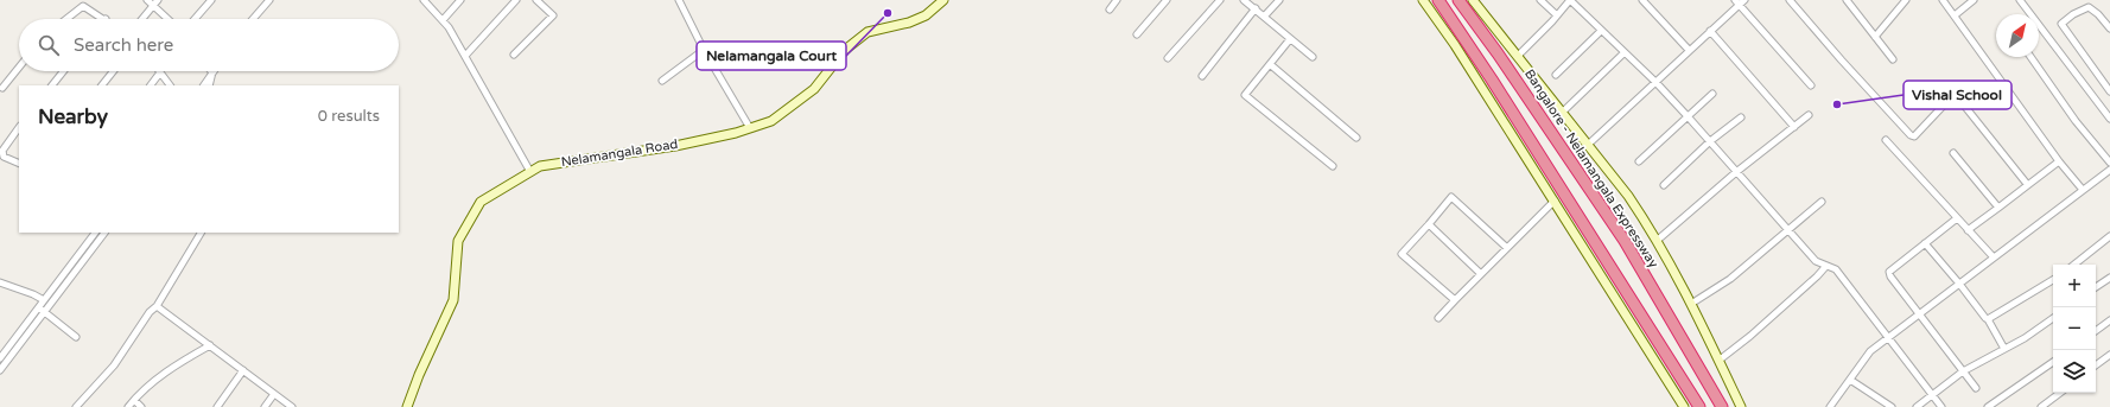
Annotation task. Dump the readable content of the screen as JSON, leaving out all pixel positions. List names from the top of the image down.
{
  "streets": {
    "highway": ["Bangalore - Nelamangala Expressway"],
    "street": ["Nelamangala Road"]
  },
  "places": ["Nelamangala Court", "Vishal School"],
  "north": "top right",
  "page": {
    "search": "Search here",
    "heading": ["Nearby", "0 results"],
    "map_buttons": ["+", "−"]
  }
}
